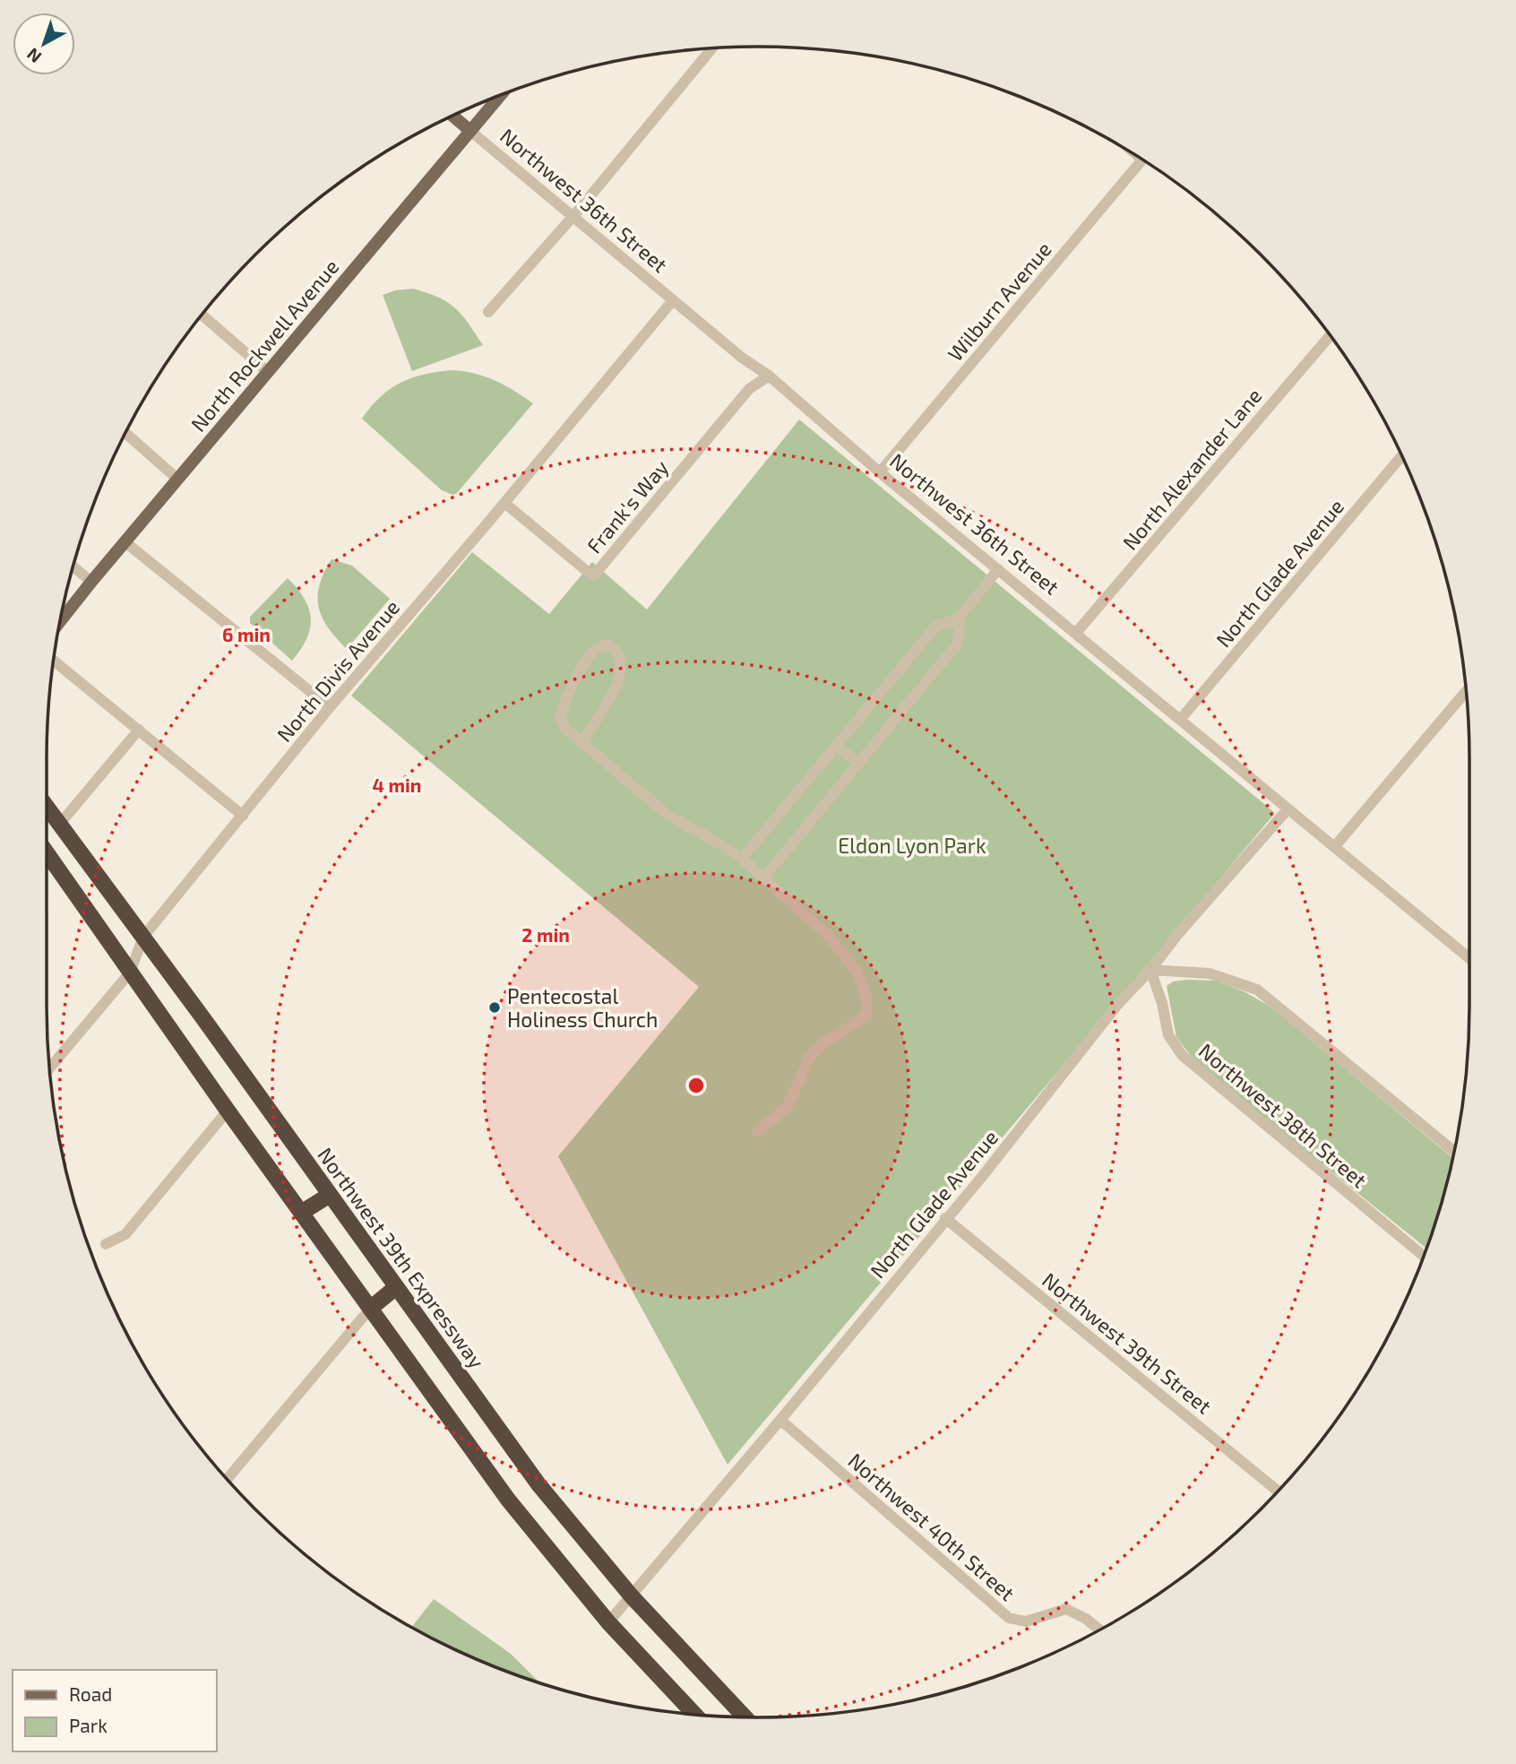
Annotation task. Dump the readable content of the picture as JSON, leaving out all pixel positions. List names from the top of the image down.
{
  "streets": {
    "highway": ["Northwest 39th Expressway"],
    "main road": ["Northwest 36th Street", "North Rockwell Avenue"],
    "street": [
      "Wilburn Avenue",
      "North Alexander Lane",
      "Frank's Way",
      "North Glade Avenue",
      "North Divis Avenue",
      "Northwest 38th Street",
      "Northwest 39th Street",
      "Northwest 40th Street"
    ]
  },
  "crossings": [
    ["Northwest 36th Street", "Wilburn Avenue"],
    ["Northwest 36th Street", "North Rockwell Avenue"],
    ["Northwest 36th Street", "North Alexander Lane"],
    ["Northwest 36th Street", "Frank's Way"],
    ["Northwest 36th Street", "North Glade Avenue"],
    ["Northwest 36th Street", "North Divis Avenue"],
    ["Frank's Way", "North Divis Avenue"],
    ["North Glade Avenue", "Northwest 38th Street"],
    ["North Glade Avenue", "Northwest 39th Expressway"],
    ["North Glade Avenue", "Northwest 39th Street"],
    ["North Glade Avenue", "Northwest 40th Street"],
    ["North Divis Avenue", "Northwest 39th Expressway"]
  ],
  "parks": ["Eldon Lyon Park"],
  "places": ["Pentecostal Holiness Church"],
  "legend": ["Road", "Park"],
  "north": "bottom left",
  "rings": ["6 min", "4 min", "2 min"]
}
